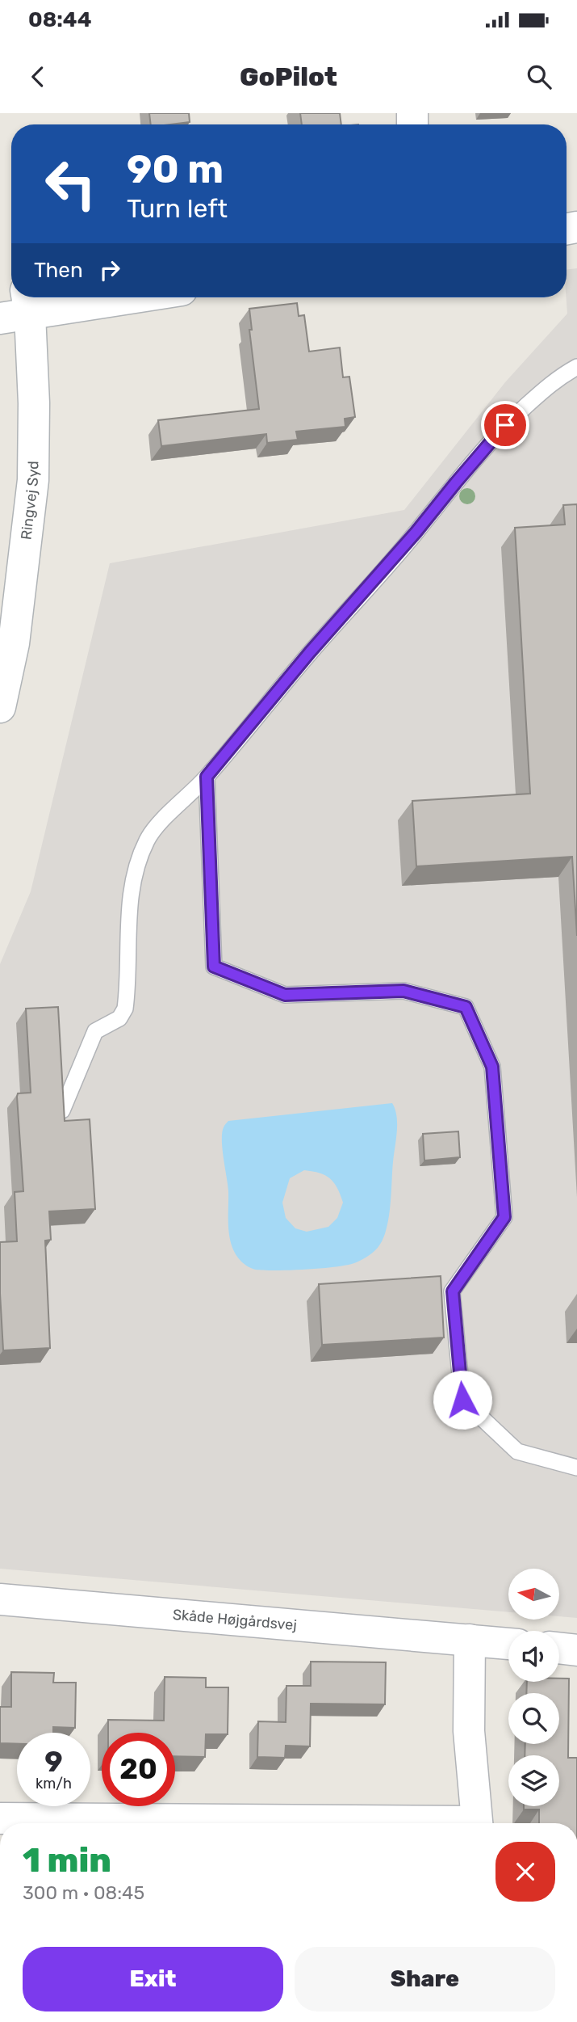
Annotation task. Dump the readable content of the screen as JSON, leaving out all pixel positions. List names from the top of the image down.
{
  "streets": {
    "street": ["Ringvej Syd", "Skåde Højgårdsvej"]
  },
  "north": "left",
  "page": {
    "status": "08:44",
    "header": "GoPilot",
    "turn": ["90 m", "Turn left"],
    "then": "Then",
    "speed": "9 km/h",
    "limit": "20",
    "heading": ["1 min", "300 m · 08:45"],
    "buttons": ["Exit", "Share"]
  }
}
